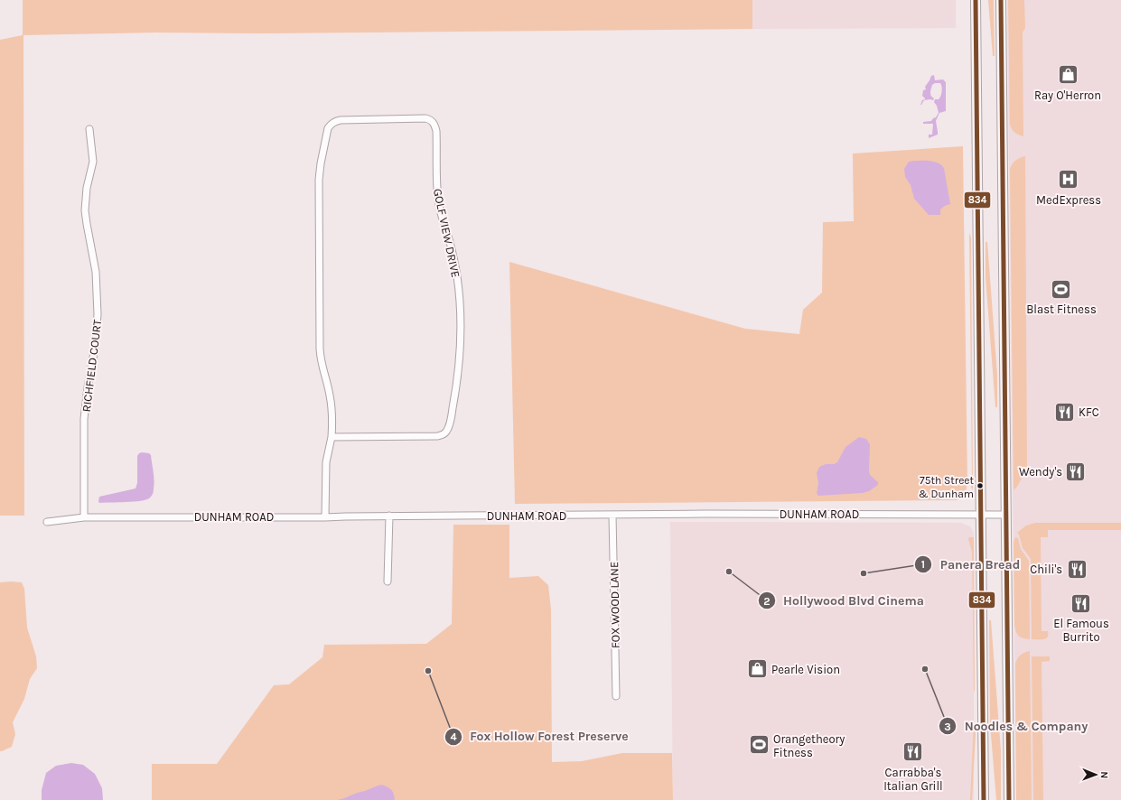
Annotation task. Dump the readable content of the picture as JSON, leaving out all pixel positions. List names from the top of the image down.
{
  "streets": {
    "street": [
      "GOLF VIEW DRIVE",
      "RICHFIELD COURT",
      "DUNHAM ROAD",
      "FOX WOOD LANE"
    ]
  },
  "crossings": [
    ["GOLF VIEW DRIVE", "DUNHAM ROAD"],
    ["RICHFIELD COURT", "DUNHAM ROAD"],
    ["DUNHAM ROAD", "FOX WOOD LANE"]
  ],
  "places": {
    "shop": ["Ray O'Herron", "Pearle Vision"],
    "hospital": ["MedExpress"],
    "sports": ["Blast Fitness", "Orangetheory Fitness"],
    "restaurant": [
      "KFC",
      "Wendy's",
      "Chili's",
      "El Famous Burrito",
      "Carrabba's Italian Grill"
    ],
    "other": [
      "75th Street & Dunham",
      "Hollywood Blvd Cinema",
      "Panera Bread",
      "Noodles & Company",
      "Fox Hollow Forest Preserve"
    ]
  },
  "lines": ["transit line 834"],
  "north": "right"
}
